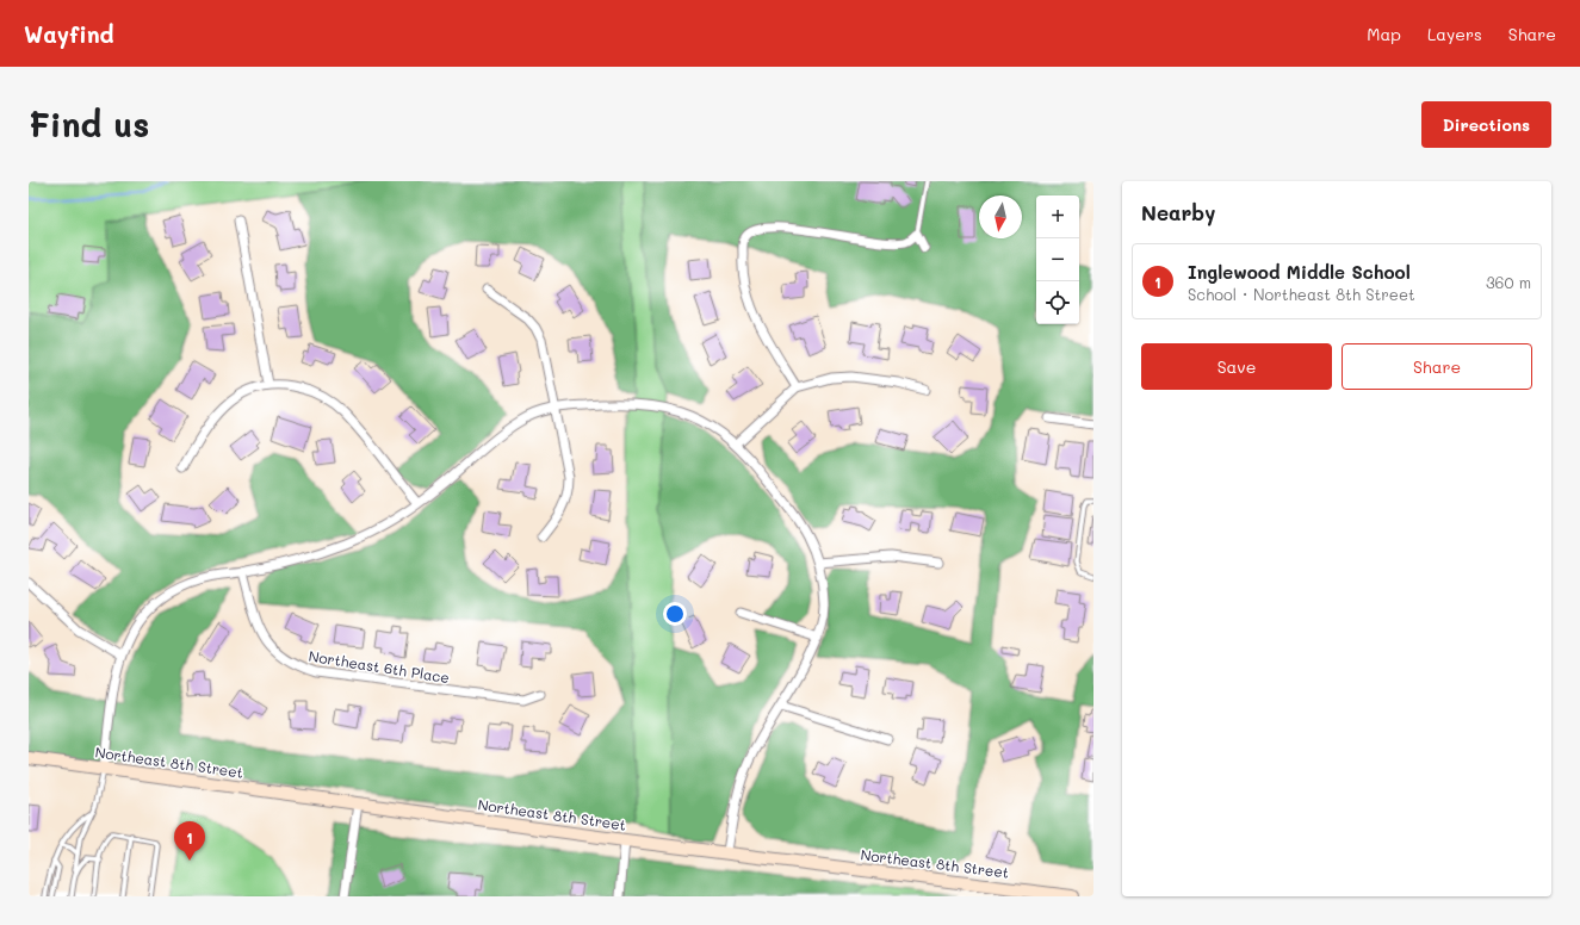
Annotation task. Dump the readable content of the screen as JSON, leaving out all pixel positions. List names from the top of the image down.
{
  "streets": {
    "street": ["Northeast 6th Place", "Northeast 8th Street"]
  },
  "north": "bottom",
  "page": {
    "header": "Wayfind",
    "nav": ["Map", "Layers", "Share"],
    "buttons": [
      "Directions",
      ["Save", "Share"]
    ],
    "title": "Find us",
    "heading": "Nearby",
    "map_buttons": ["+", "−"],
    "list": [
      {
        "mark": "1",
        "name": "Inglewood Middle School",
        "note": "School · Northeast 8th Street",
        "value": "360 m"
      }
    ],
    "pins": "1"
  }
}
